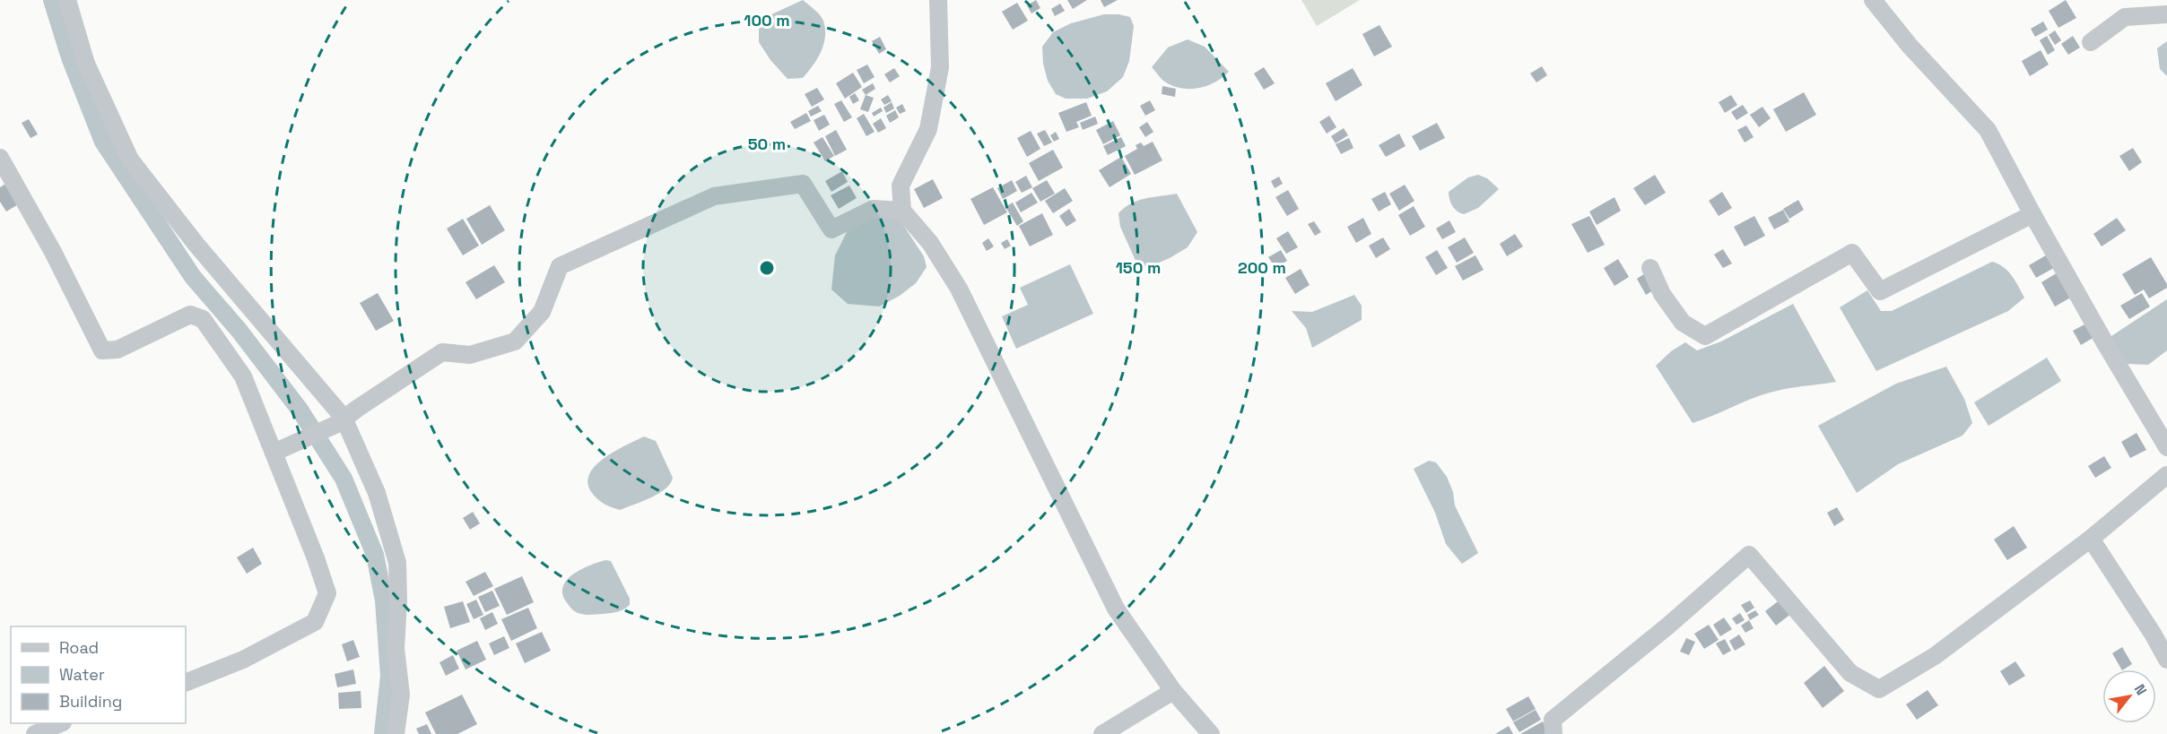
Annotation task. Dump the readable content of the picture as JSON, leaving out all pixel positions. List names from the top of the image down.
{
  "legend": ["Road", "Water", "Building"],
  "north": "top right",
  "rings": [
    "100 m",
    "50 m",
    "150 m",
    "200 m"
  ]
}
